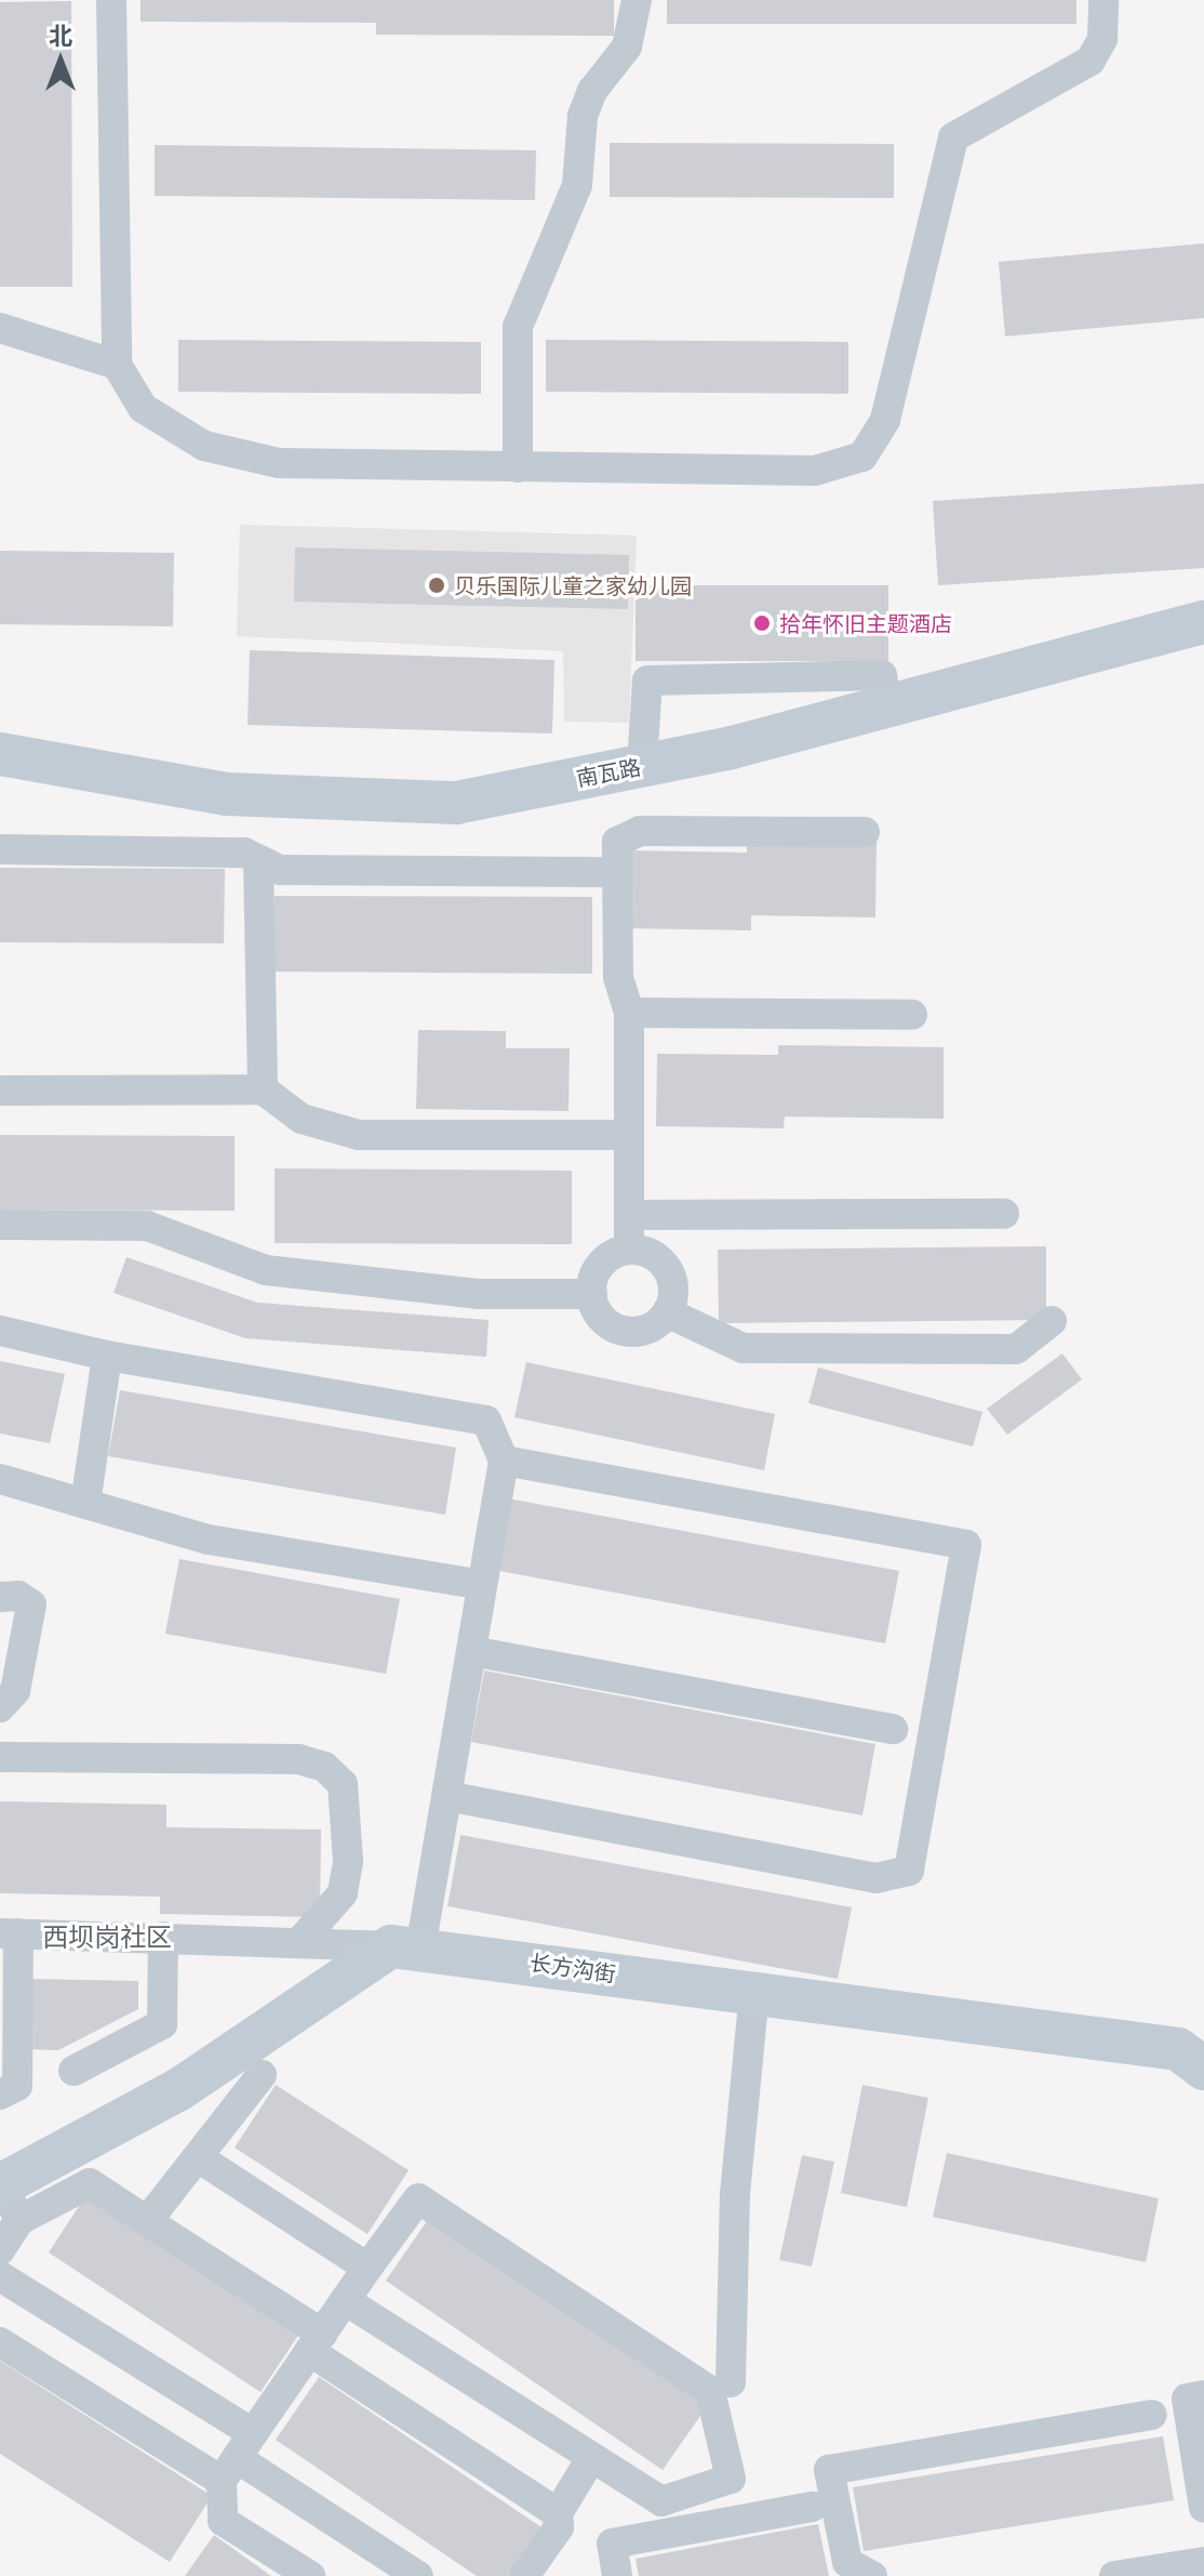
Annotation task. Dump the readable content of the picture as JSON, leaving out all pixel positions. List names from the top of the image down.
{
  "streets": {
    "street": ["南瓦路", "长方沟街"]
  },
  "districts": ["西坝岗社区"],
  "places": ["贝乐国际儿童之家幼儿园", "拾年怀旧主题酒店"],
  "north": "top"
}
